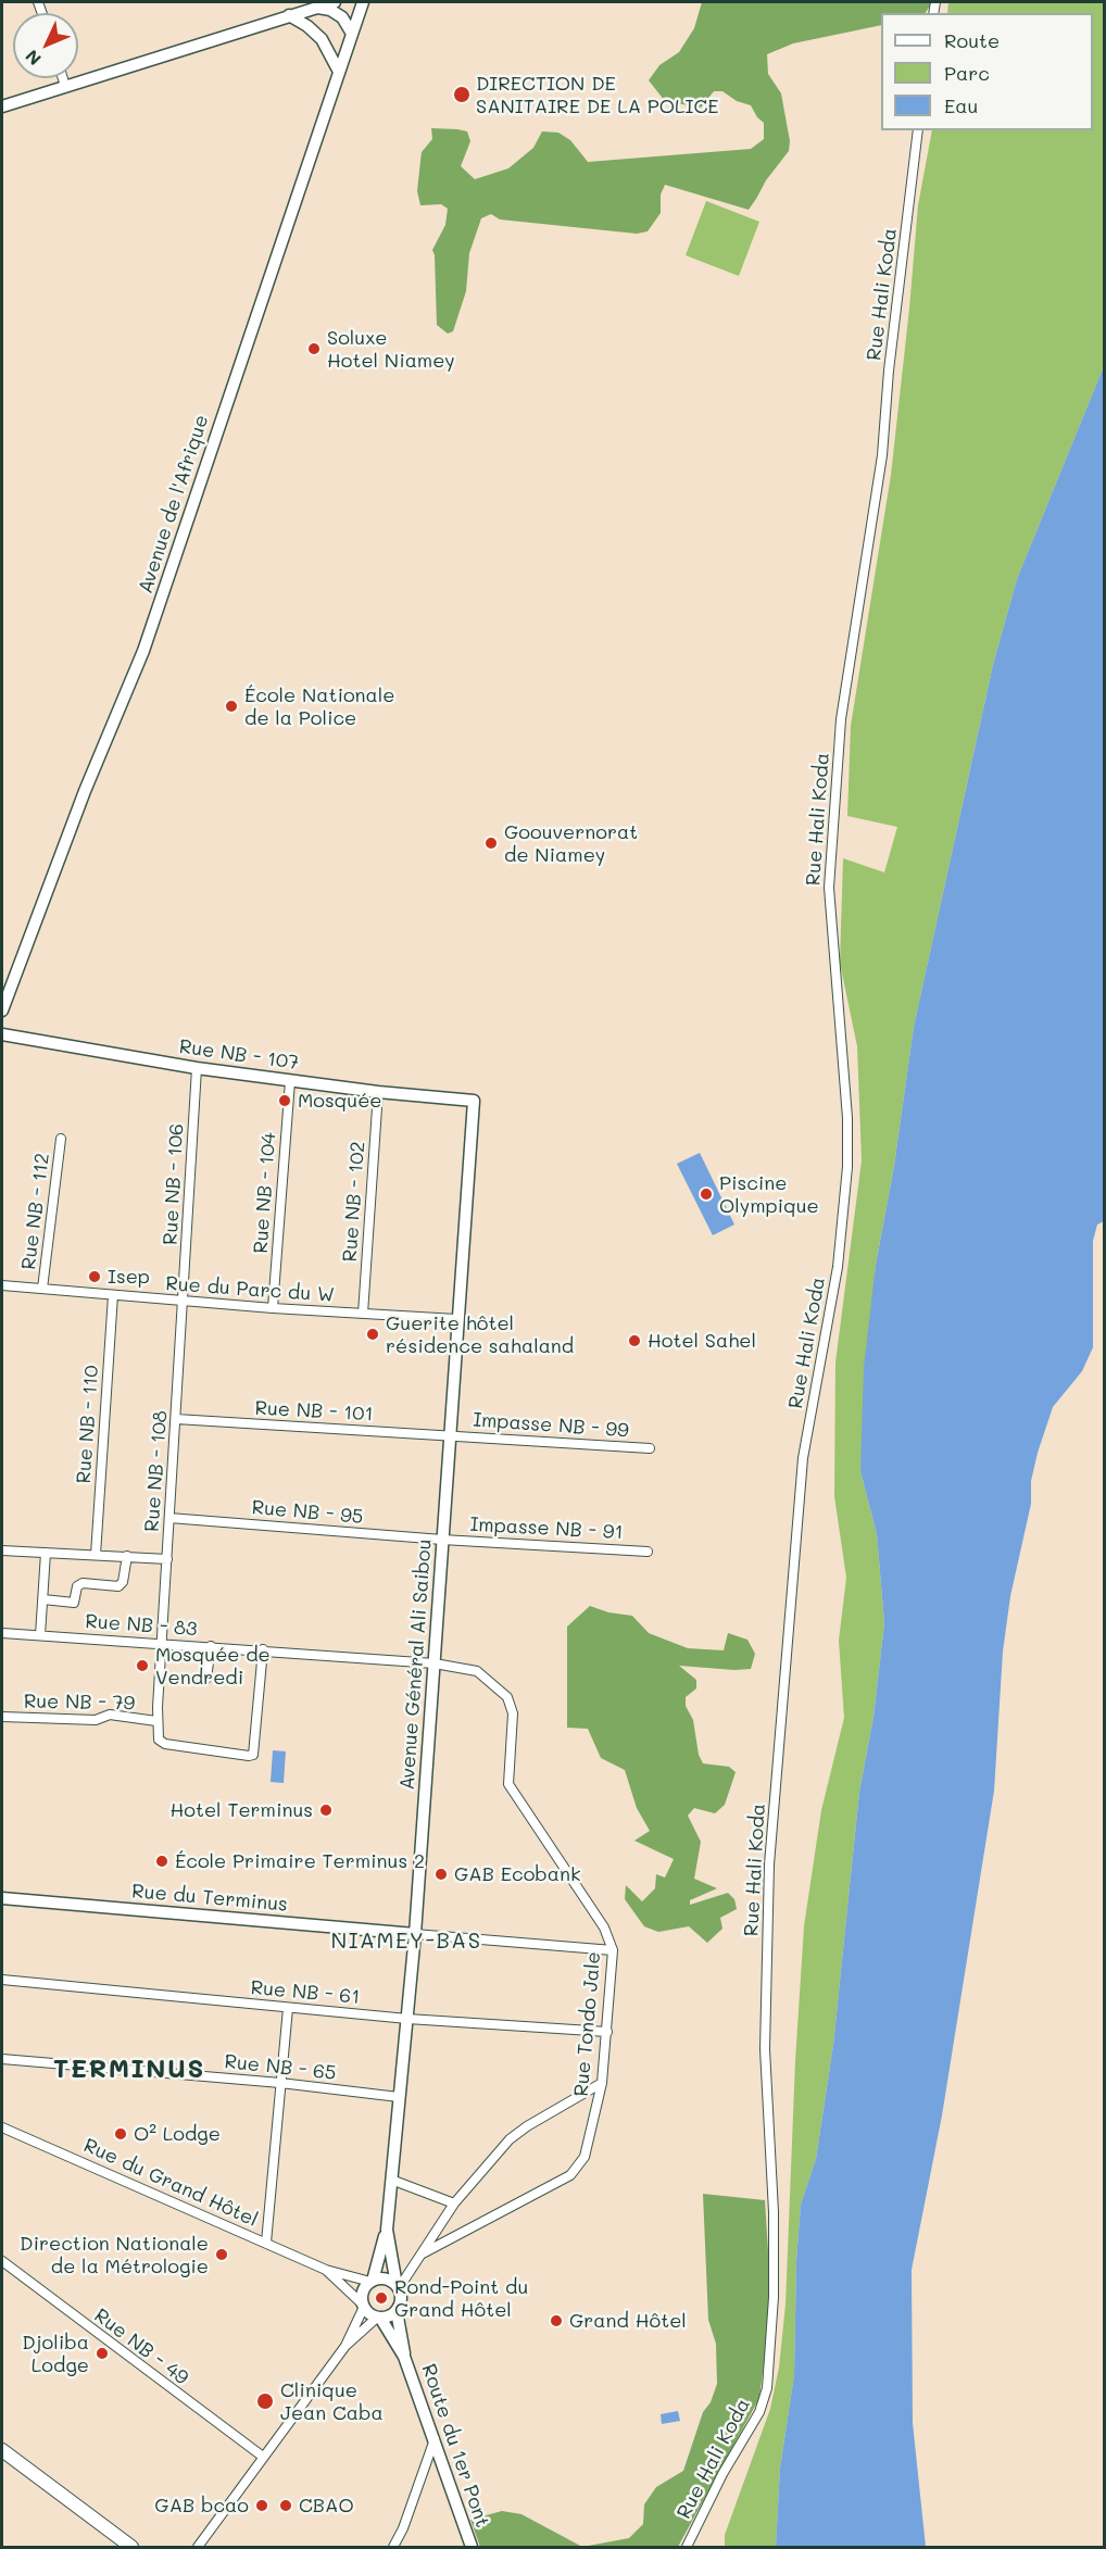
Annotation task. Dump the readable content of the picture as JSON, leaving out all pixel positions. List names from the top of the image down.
{
  "streets": {
    "street": [
      "Rue Hali Koda",
      "Avenue de l'Afrique",
      "Rue NB - 107",
      "Rue NB - 106",
      "Rue NB - 104",
      "Rue NB - 102",
      "Rue NB - 112",
      "Rue du Parc du W",
      "Rue NB - 101",
      "Rue NB - 110",
      "Impasse NB - 99",
      "Rue NB - 108",
      "Rue NB - 95",
      "Impasse NB - 91",
      "Rue NB - 83",
      "Avenue Général Ali Saibou",
      "Rue NB - 79",
      "Rue du Terminus",
      "Rue NB - 61",
      "Rue Tondo Jale",
      "Rue NB - 65",
      "Rue du Grand Hôtel",
      "Rue NB - 49",
      "Route du 1er Pont"
    ]
  },
  "crossings": [
    ["Rue NB - 107", "Rue NB - 106"],
    ["Rue NB - 107", "Rue NB - 104"],
    ["Rue NB - 107", "Rue NB - 102"],
    ["Rue NB - 107", "Avenue Général Ali Saibou"],
    ["Rue NB - 106", "Rue du Parc du W"],
    ["Rue NB - 106", "Rue NB - 108"],
    ["Rue NB - 104", "Rue du Parc du W"],
    ["Rue NB - 102", "Rue du Parc du W"],
    ["Rue NB - 112", "Rue du Parc du W"],
    ["Rue du Parc du W", "Rue NB - 110"],
    ["Rue du Parc du W", "Rue NB - 108"],
    ["Rue du Parc du W", "Avenue Général Ali Saibou"],
    ["Rue NB - 101", "Impasse NB - 99"],
    ["Rue NB - 101", "Rue NB - 108"],
    ["Rue NB - 101", "Avenue Général Ali Saibou"],
    ["Impasse NB - 99", "Avenue Général Ali Saibou"],
    ["Rue NB - 108", "Rue NB - 95"],
    ["Rue NB - 108", "Rue NB - 83"],
    ["Rue NB - 108", "Rue NB - 79"],
    ["Rue NB - 95", "Impasse NB - 91"],
    ["Rue NB - 95", "Avenue Général Ali Saibou"],
    ["Impasse NB - 91", "Avenue Général Ali Saibou"],
    ["Rue NB - 83", "Avenue Général Ali Saibou"],
    ["Rue NB - 83", "Rue Tondo Jale"],
    ["Avenue Général Ali Saibou", "Rue du Terminus"],
    ["Avenue Général Ali Saibou", "Rue NB - 61"],
    ["Avenue Général Ali Saibou", "Rue Tondo Jale"],
    ["Avenue Général Ali Saibou", "Rue NB - 65"],
    ["Avenue Général Ali Saibou", "Rue du Grand Hôtel"],
    ["Avenue Général Ali Saibou", "Route du 1er Pont"],
    ["Rue NB - 61", "Rue Tondo Jale"],
    ["Rue Tondo Jale", "Rue du Grand Hôtel"],
    ["Rue Tondo Jale", "Route du 1er Pont"],
    ["Rue du Grand Hôtel", "Route du 1er Pont"]
  ],
  "districts": ["NIAMEY-BAS", "TERMINUS"],
  "places": [
    "DIRECTION DE SANITAIRE DE LA POLICE",
    "Soluxe Hotel Niamey",
    "École Nationale de la Police",
    "Goouvernorat de Niamey",
    "Mosquée",
    "Piscine Olympique",
    "Isep",
    "Guerite hôtel résidence sahaland",
    "Hotel Sahel",
    "Mosquée de Vendredi",
    "Hotel Terminus",
    "École Primaire Terminus 2",
    "GAB Ecobank",
    "O² Lodge",
    "Direction Nationale de la Métrologie",
    "Rond-Point du Grand Hôtel",
    "Grand Hôtel",
    "Djoliba Lodge",
    "Clinique Jean Caba",
    "GAB bcao",
    "CBAO"
  ],
  "legend": ["Route", "Parc", "Eau"],
  "north": "bottom left"
}
